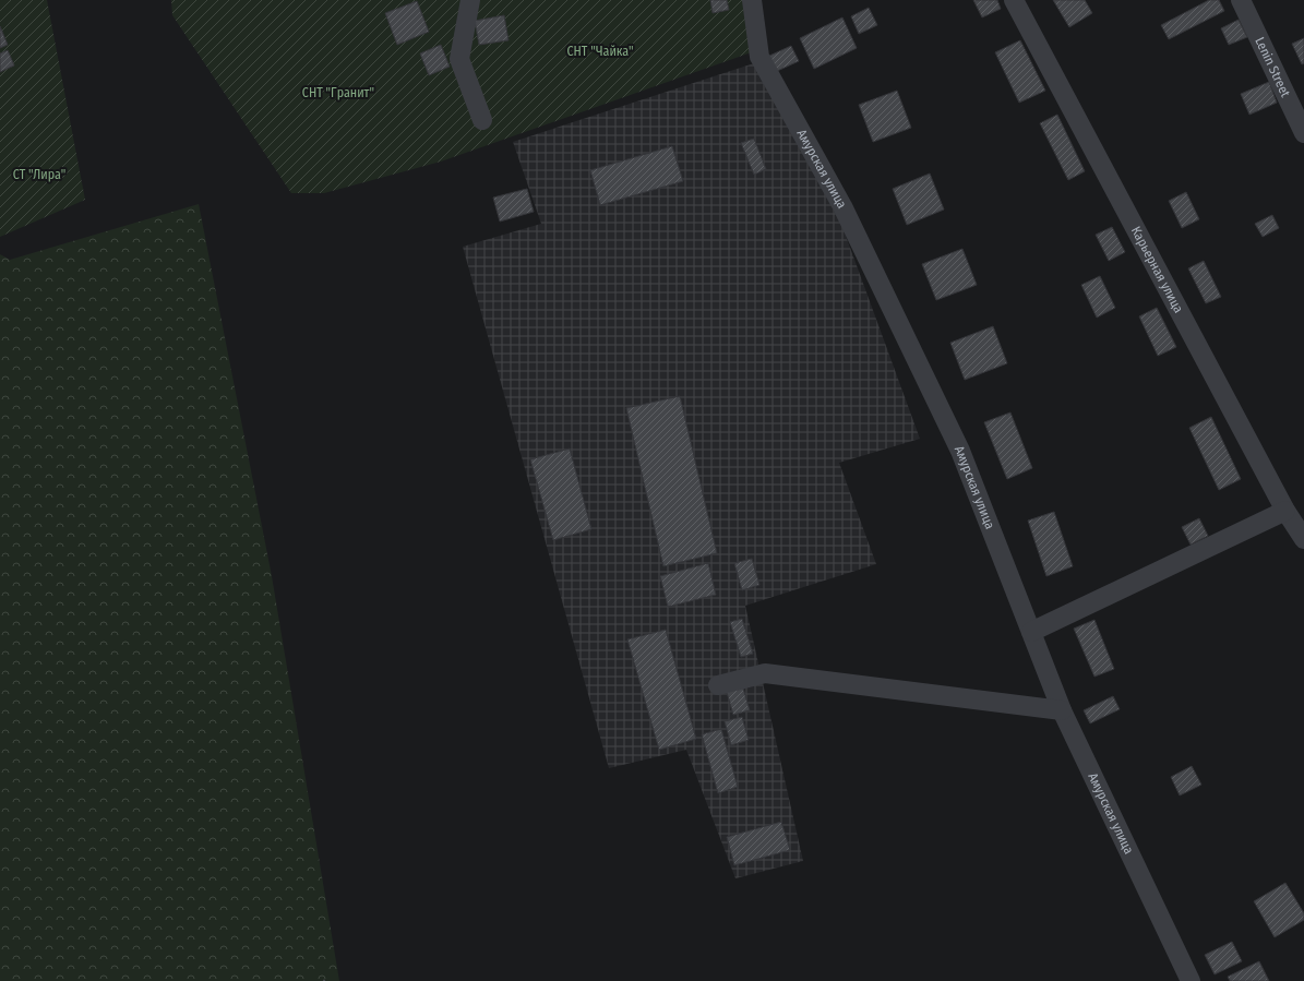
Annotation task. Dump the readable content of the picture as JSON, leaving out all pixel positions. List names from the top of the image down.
{
  "streets": {
    "street": ["Lenin Street", "Амурская улица", "Карьерная улица"]
  },
  "parks": ["СНТ \"Чайка\"", "СНТ \"Гранит\"", "СТ \"Лира\""]
}
